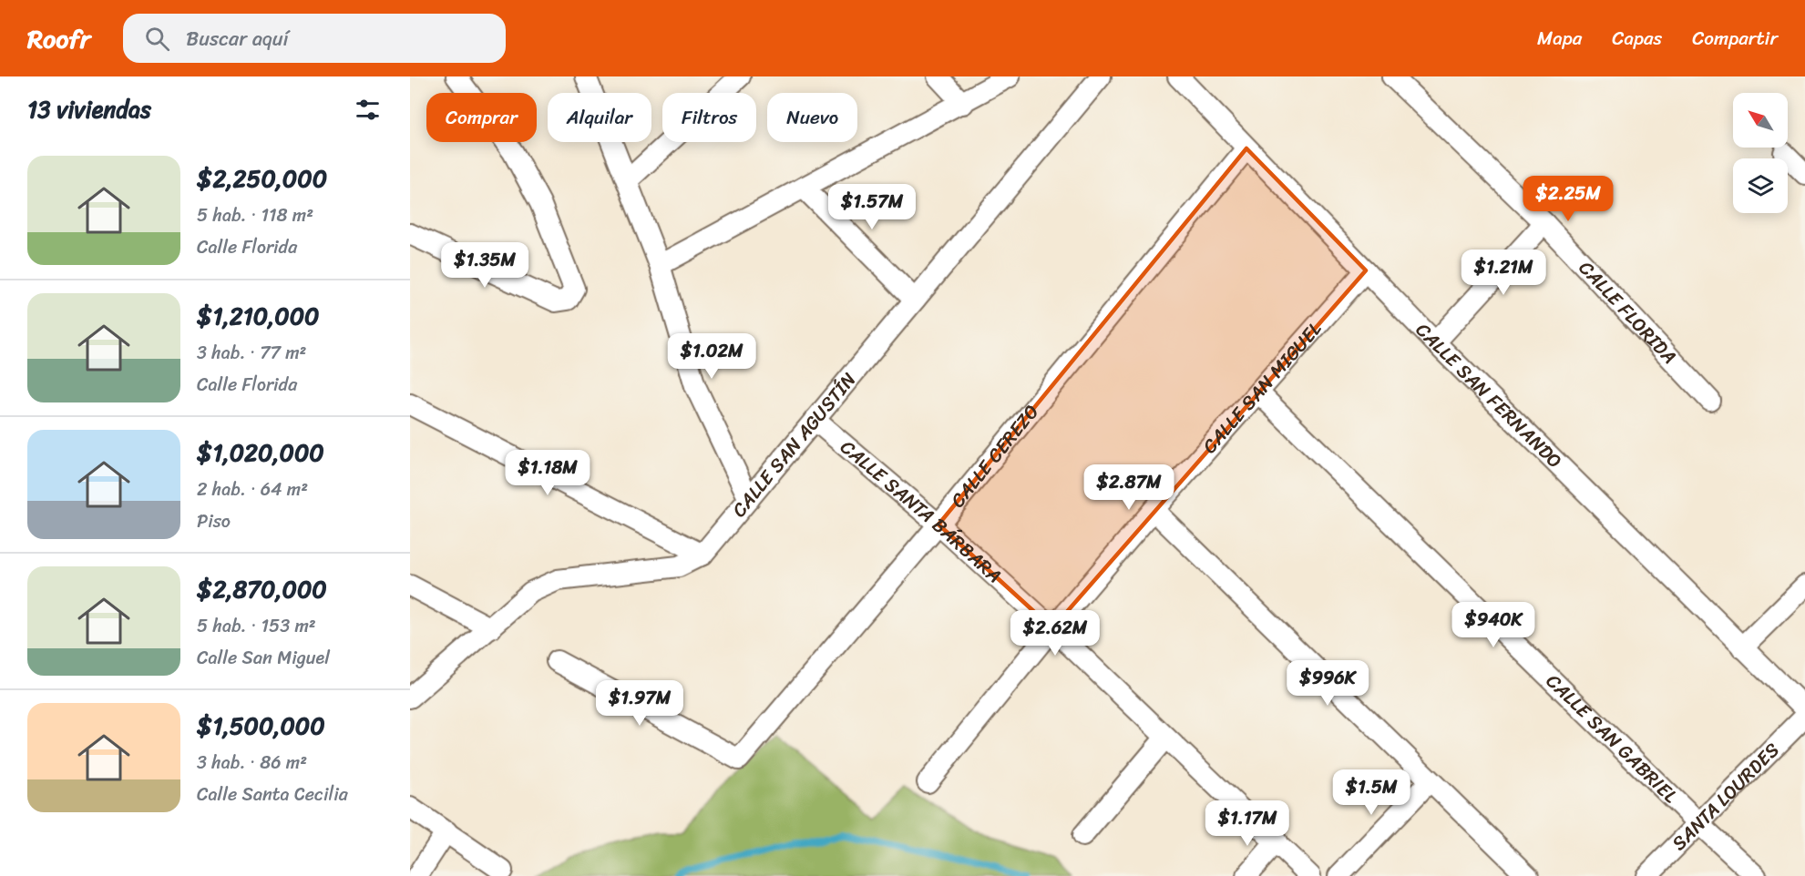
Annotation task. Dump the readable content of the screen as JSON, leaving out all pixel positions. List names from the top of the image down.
{
  "streets": {
    "street": [
      "CALLE FLORIDA",
      "CALLE SAN MIGUEL",
      "CALLE SAN FERNANDO",
      "CALLE SAN AGUSTÍN",
      "CALLE CEREZO",
      "CALLE SANTA BÁRBARA",
      "CALLE SAN GABRIEL",
      "SANTA LOURDES"
    ]
  },
  "crossings": [
    ["CALLE SAN MIGUEL", "CALLE SAN FERNANDO"],
    ["CALLE SAN MIGUEL", "CALLE SANTA BÁRBARA"],
    ["CALLE SAN MIGUEL", "CALLE SAN GABRIEL"],
    ["CALLE SAN FERNANDO", "CALLE CEREZO"],
    ["CALLE SAN AGUSTÍN", "CALLE SANTA BÁRBARA"],
    ["CALLE CEREZO", "CALLE SANTA BÁRBARA"],
    ["CALLE SAN GABRIEL", "SANTA LOURDES"]
  ],
  "north": "top left",
  "page": {
    "header": "Roofr",
    "search": "Buscar aquí",
    "nav": ["Mapa", "Capas", "Compartir"],
    "heading": "13 viviendas",
    "chip": [
      "Comprar",
      "Alquilar",
      "Filtros",
      "Nuevo"
    ],
    "list": [
      {
        "name": "$2,250,000",
        "note": "5 hab. · 118 m² · Calle Florida"
      },
      {
        "name": "$1,210,000",
        "note": "3 hab. · 77 m² · Calle Florida"
      },
      {
        "name": "$1,020,000",
        "note": "2 hab. · 64 m² · Piso"
      },
      {
        "name": "$2,870,000",
        "note": "5 hab. · 153 m² · Calle San Miguel"
      },
      {
        "name": "$1,500,000",
        "note": "3 hab. · 86 m² · Calle Santa Cecilia"
      }
    ],
    "price": [
      "$2.25M",
      "$1.57M",
      "$1.35M",
      "$1.21M",
      "$1.02M",
      "$1.18M",
      "$2.87M",
      "$940K",
      "$2.62M",
      "$996K",
      "$1.97M",
      "$1.5M",
      "$1.17M"
    ]
  }
}
